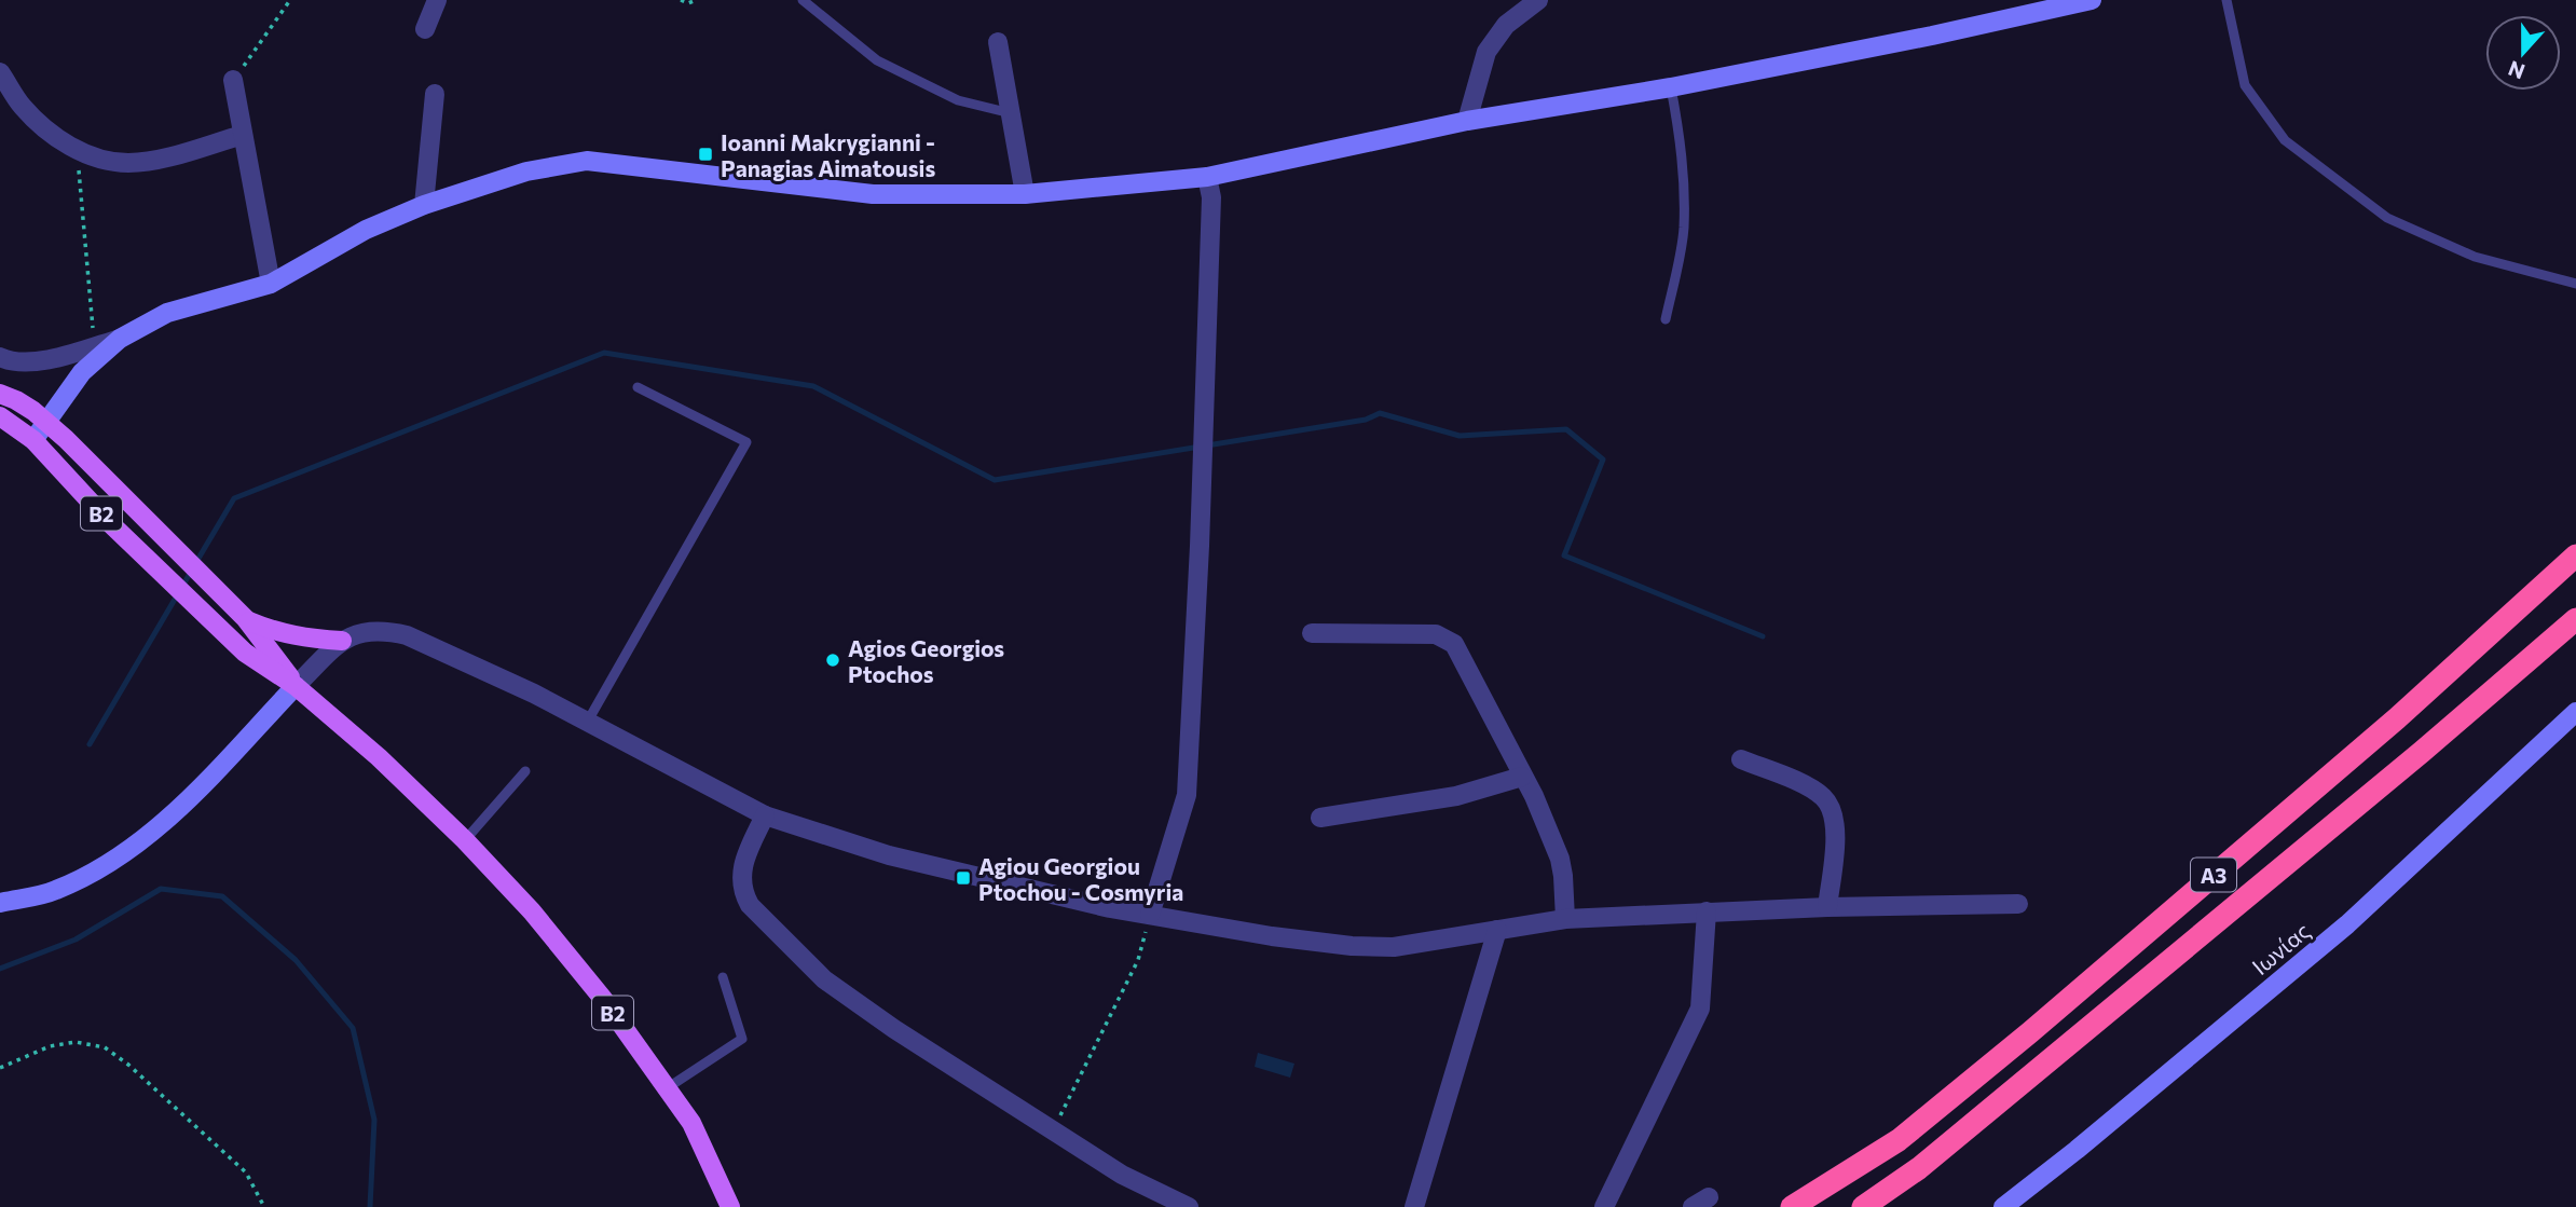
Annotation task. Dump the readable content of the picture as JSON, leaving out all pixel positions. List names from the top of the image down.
{
  "streets": {
    "highway": ["A3"],
    "main road": ["B2", "Ιωνίας"]
  },
  "places": {
    "transit": ["Ioanni Makrygianni - Panagias Aimatousis", "Agiou Georgiou Ptochou - Cosmyria"],
    "other": ["Agios Georgios Ptochos"]
  },
  "north": "bottom"
}
